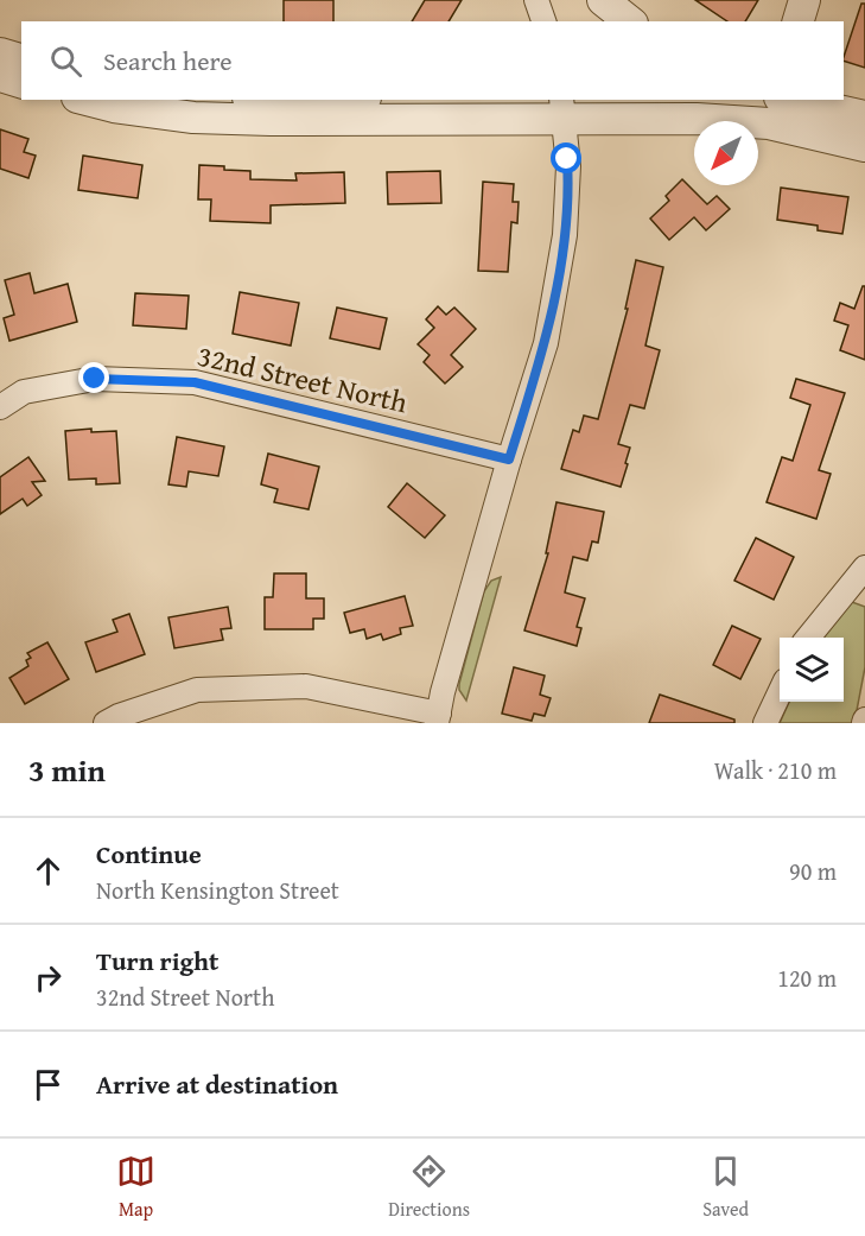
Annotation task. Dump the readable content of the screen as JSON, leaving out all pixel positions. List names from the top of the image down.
{
  "streets": {
    "street": ["32nd Street North"]
  },
  "north": "bottom left",
  "page": {
    "search": "Search here",
    "heading": ["3 min", "Walk · 210 m"],
    "list": [
      ["Continue", "North Kensington Street", "90 m"],
      ["Turn right", "32nd Street North", "120 m"],
      "Arrive at destination"
    ],
    "nav": ["Map", "Directions", "Saved"]
  }
}
